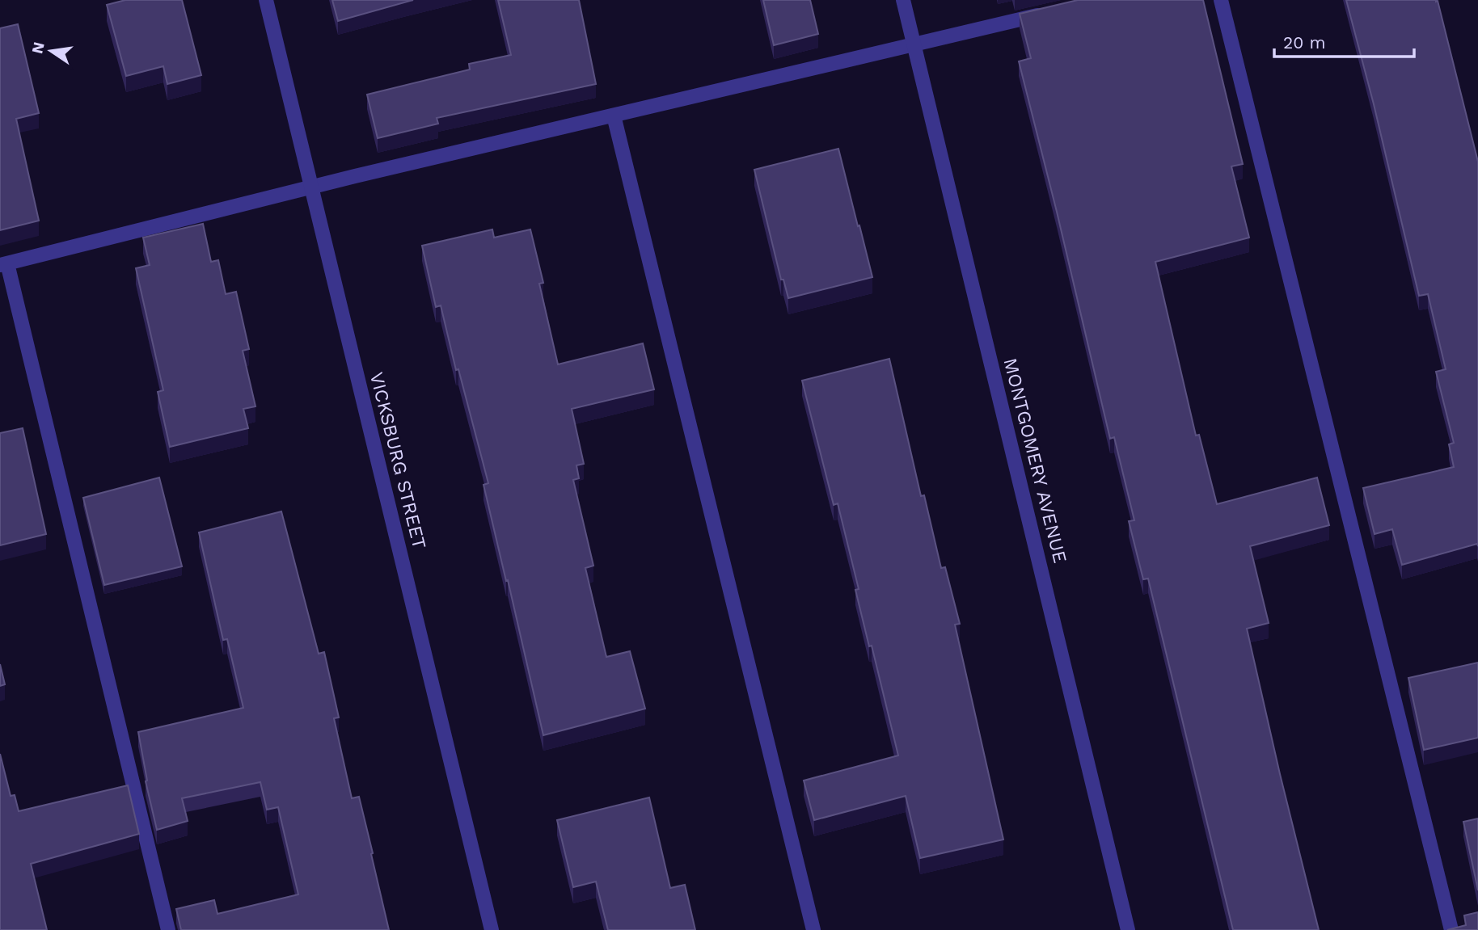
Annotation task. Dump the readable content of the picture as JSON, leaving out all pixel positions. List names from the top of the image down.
{
  "streets": {
    "street": ["VICKSBURG STREET", "MONTGOMERY AVENUE"]
  },
  "scale_bar": "20 m",
  "north": "left"
}
